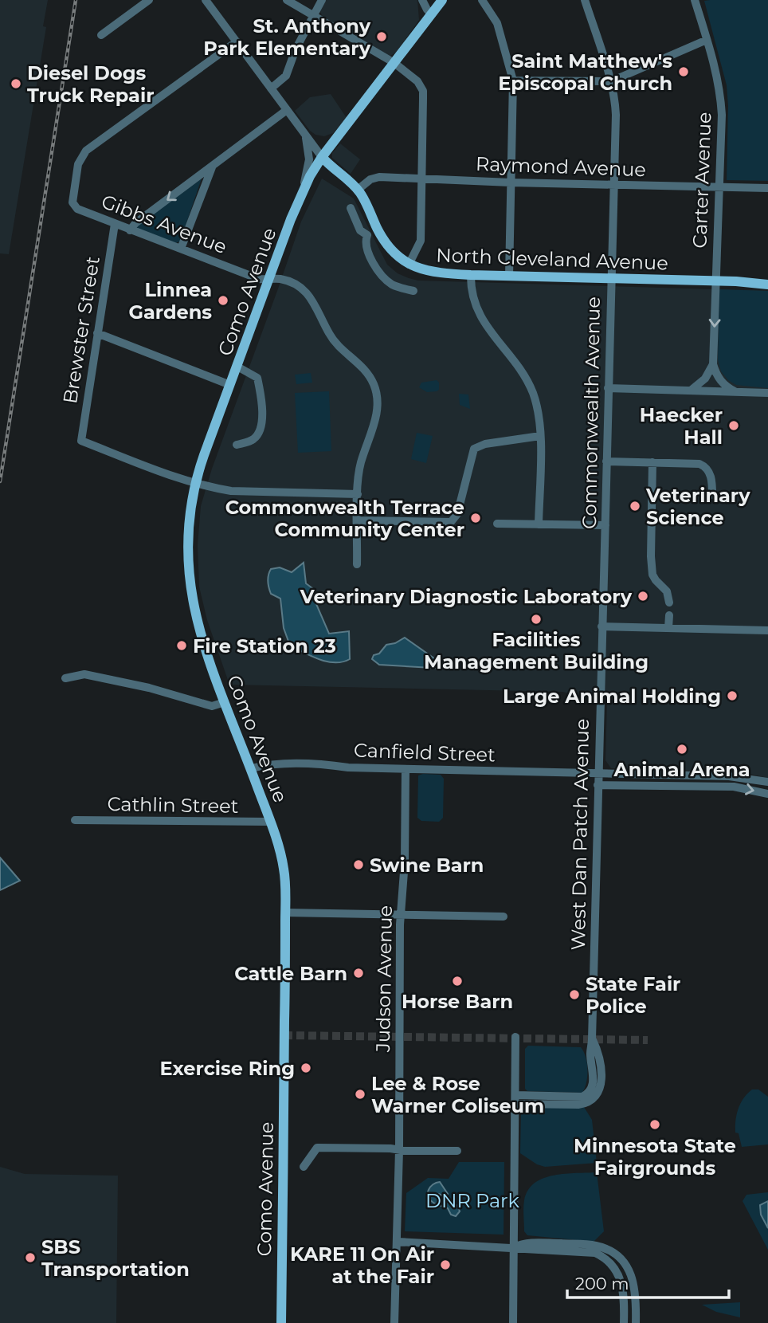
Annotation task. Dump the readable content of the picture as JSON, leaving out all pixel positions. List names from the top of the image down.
{
  "streets": {
    "main road": ["North Cleveland Avenue", "Como Avenue"],
    "street": [
      "Raymond Avenue",
      "Carter Avenue",
      "Gibbs Avenue",
      "Brewster Street",
      "Commonwealth Avenue",
      "Canfield Street",
      "Cathlin Street",
      "West Dan Patch Avenue",
      "Judson Avenue"
    ]
  },
  "crossings": [
    ["Raymond Avenue", "Carter Avenue"],
    ["Raymond Avenue", "North Cleveland Avenue"],
    ["Raymond Avenue", "Commonwealth Avenue"],
    ["Carter Avenue", "North Cleveland Avenue"],
    ["Gibbs Avenue", "Como Avenue"],
    ["Gibbs Avenue", "Brewster Street"],
    ["North Cleveland Avenue", "Como Avenue"],
    ["North Cleveland Avenue", "Commonwealth Avenue"],
    ["Como Avenue", "Brewster Street"],
    ["Como Avenue", "Canfield Street"],
    ["Como Avenue", "Cathlin Street"],
    ["Commonwealth Avenue", "West Dan Patch Avenue"],
    ["Canfield Street", "West Dan Patch Avenue"],
    ["Canfield Street", "Judson Avenue"]
  ],
  "parks": ["DNR Park"],
  "places": [
    "St. Anthony Park Elementary",
    "Saint Matthew's Episcopal Church",
    "Diesel Dogs Truck Repair",
    "Linnea Gardens",
    "Haecker Hall",
    "Veterinary Science",
    "Commonwealth Terrace Community Center",
    "Veterinary Diagnostic Laboratory",
    "Facilities Management Building",
    "Fire Station 23",
    "Large Animal Holding",
    "Animal Arena",
    "Swine Barn",
    "Cattle Barn",
    "Horse Barn",
    "State Fair Police",
    "Exercise Ring",
    "Lee & Rose Warner Coliseum",
    "Minnesota State Fairgrounds",
    "SBS Transportation",
    "KARE 11 On Air at the Fair"
  ],
  "scale_bar": "200 m"
}
